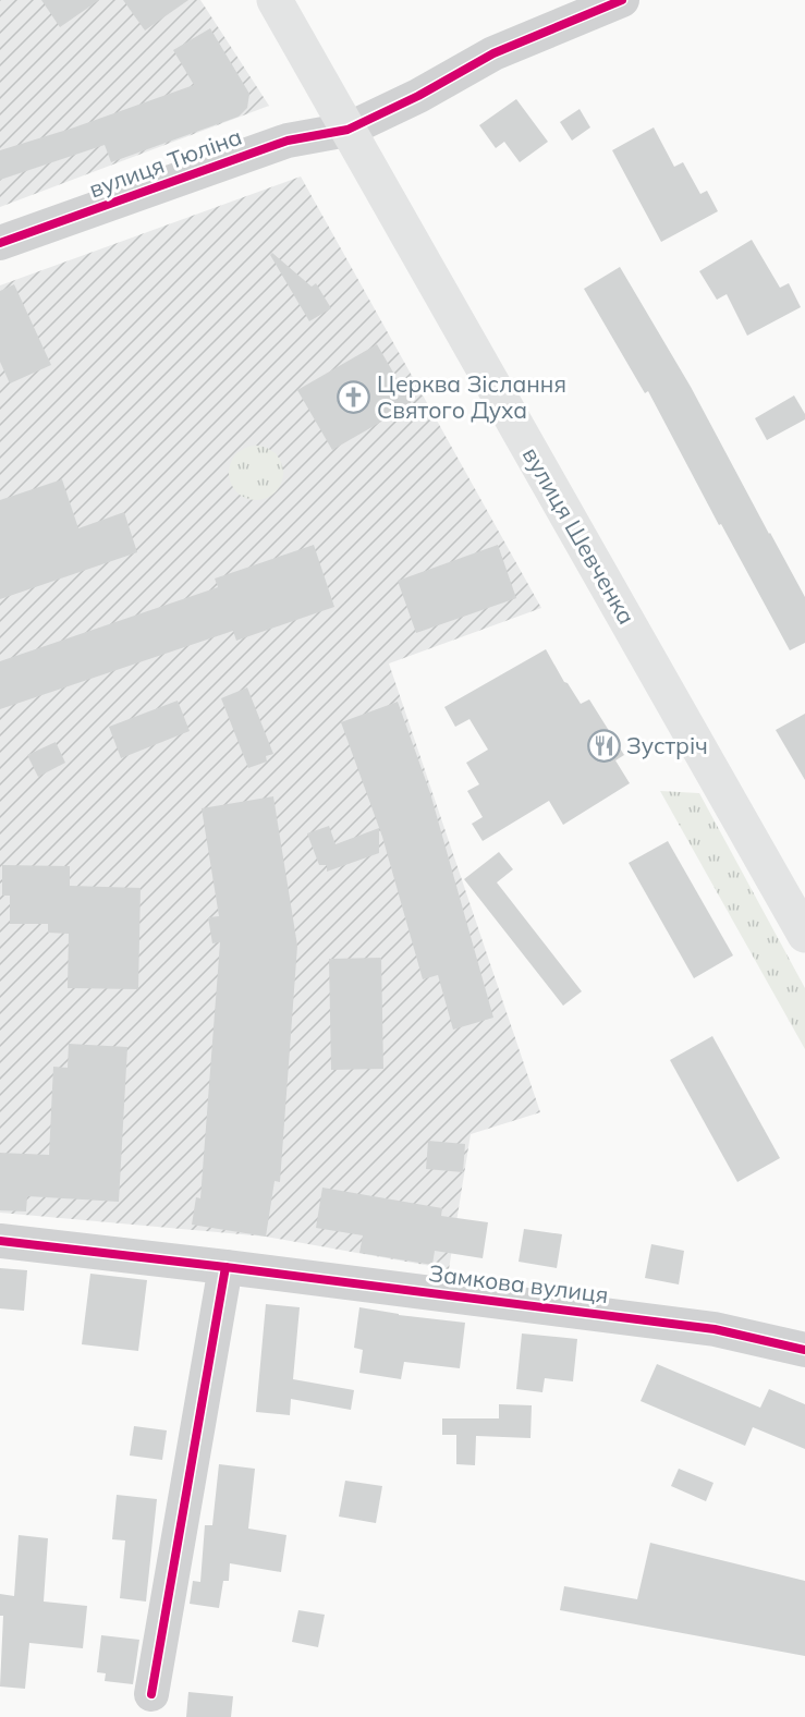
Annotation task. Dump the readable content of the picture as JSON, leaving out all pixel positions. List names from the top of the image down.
{
  "streets": {
    "main road": ["вулиця Шевченка"],
    "street": ["вулиця Тюліна", "Замкова вулиця"]
  },
  "crossings": [
    ["вулиця Тюліна", "вулиця Шевченка"]
  ],
  "places": {
    "church": ["Церква Зіслання Святого Духа"],
    "restaurant": ["Зустріч"]
  }
}
